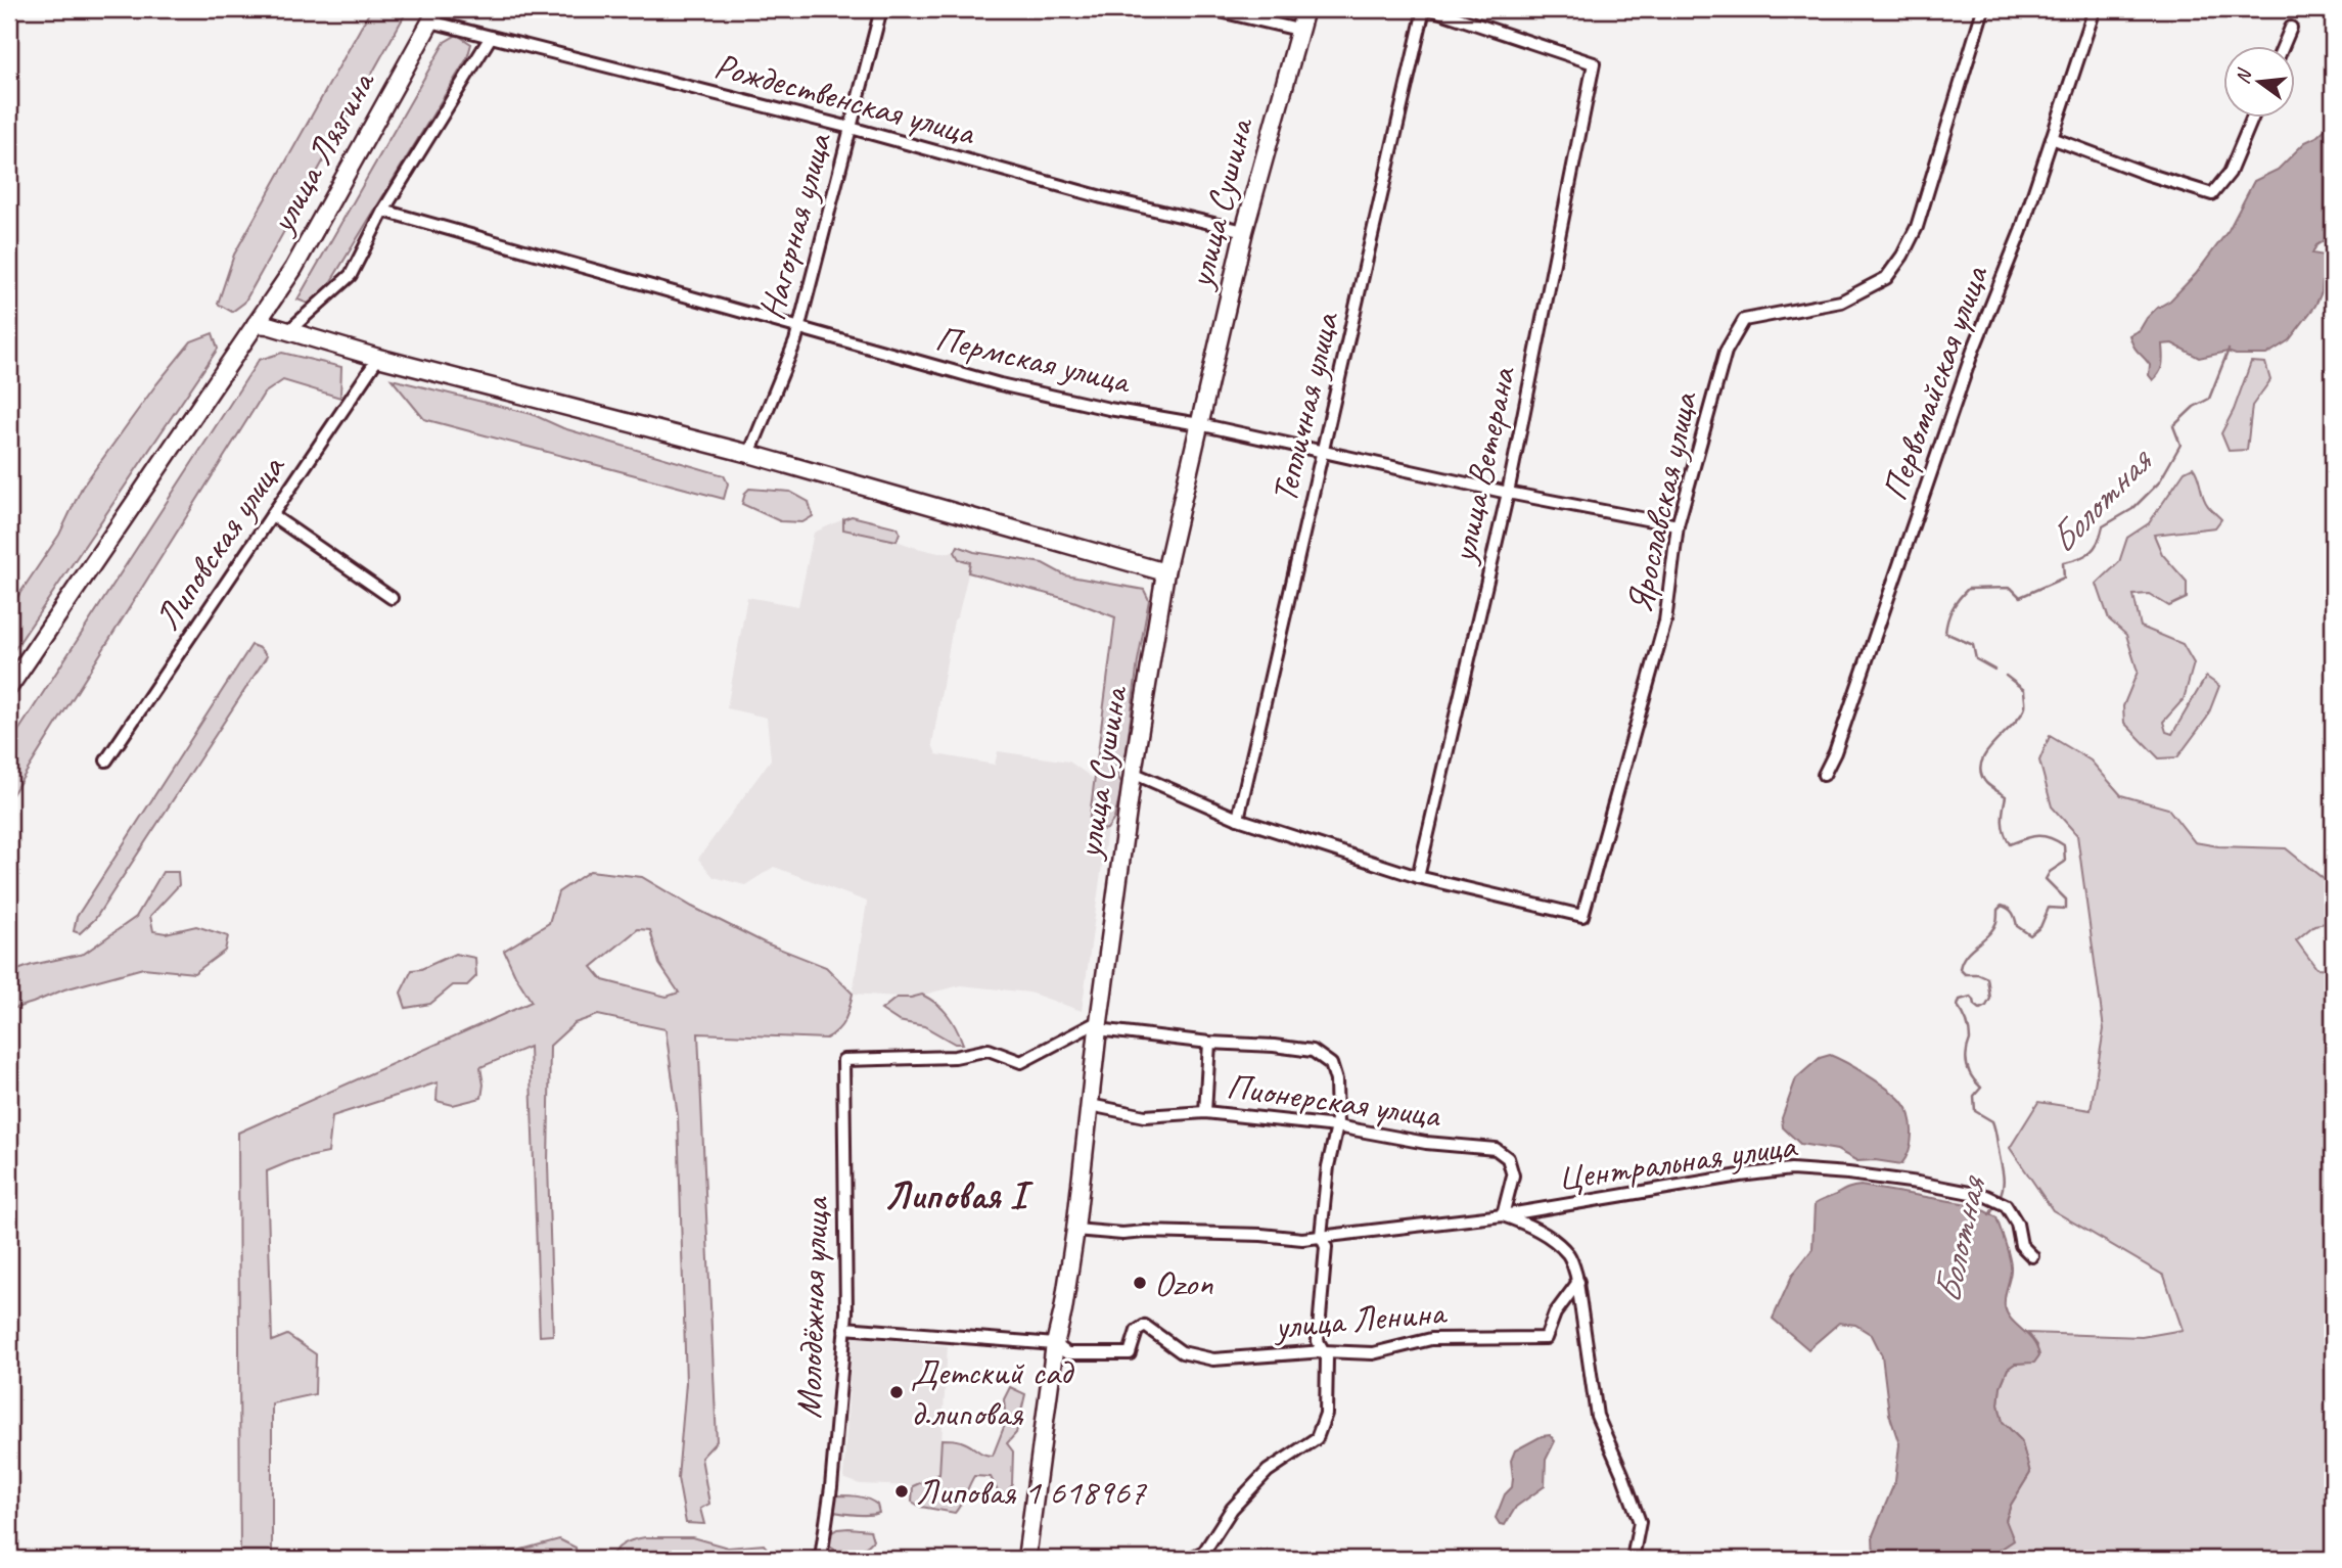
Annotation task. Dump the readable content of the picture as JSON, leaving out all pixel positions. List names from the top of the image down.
{
  "streets": {
    "street": [
      "Рождественская улица",
      "улица Лязгина",
      "улица Сушина",
      "Нагорная улица",
      "Пермская улица",
      "Первомайская улица",
      "Тепличная улица",
      "улица Ветерана",
      "Ярославская улица",
      "Липовская улица",
      "Пионерская улица",
      "Центральная улица",
      "Молодёжная улица",
      "улица Ленина"
    ]
  },
  "crossings": [
    ["Рождественская улица", "улица Лязгина"],
    ["Рождественская улица", "улица Сушина"],
    ["Рождественская улица", "Нагорная улица"],
    ["улица Сушина", "Пермская улица"],
    ["улица Сушина", "Пионерская улица"],
    ["улица Сушина", "Центральная улица"],
    ["улица Сушина", "Молодёжная улица"],
    ["улица Сушина", "улица Ленина"],
    ["Нагорная улица", "Пермская улица"],
    ["Пермская улица", "Тепличная улица"],
    ["Пермская улица", "улица Ветерана"],
    ["Пермская улица", "Ярославская улица"],
    ["улица Ветерана", "Ярославская улица"],
    ["Пионерская улица", "Центральная улица"],
    ["Центральная улица", "улица Ленина"],
    ["Молодёжная улица", "улица Ленина"]
  ],
  "districts": ["Липовая I"],
  "water": ["Болотная"],
  "places": ["Ozon", "Детский сад д.липовая", "Липовая 1 618967"],
  "north": "left"
}
